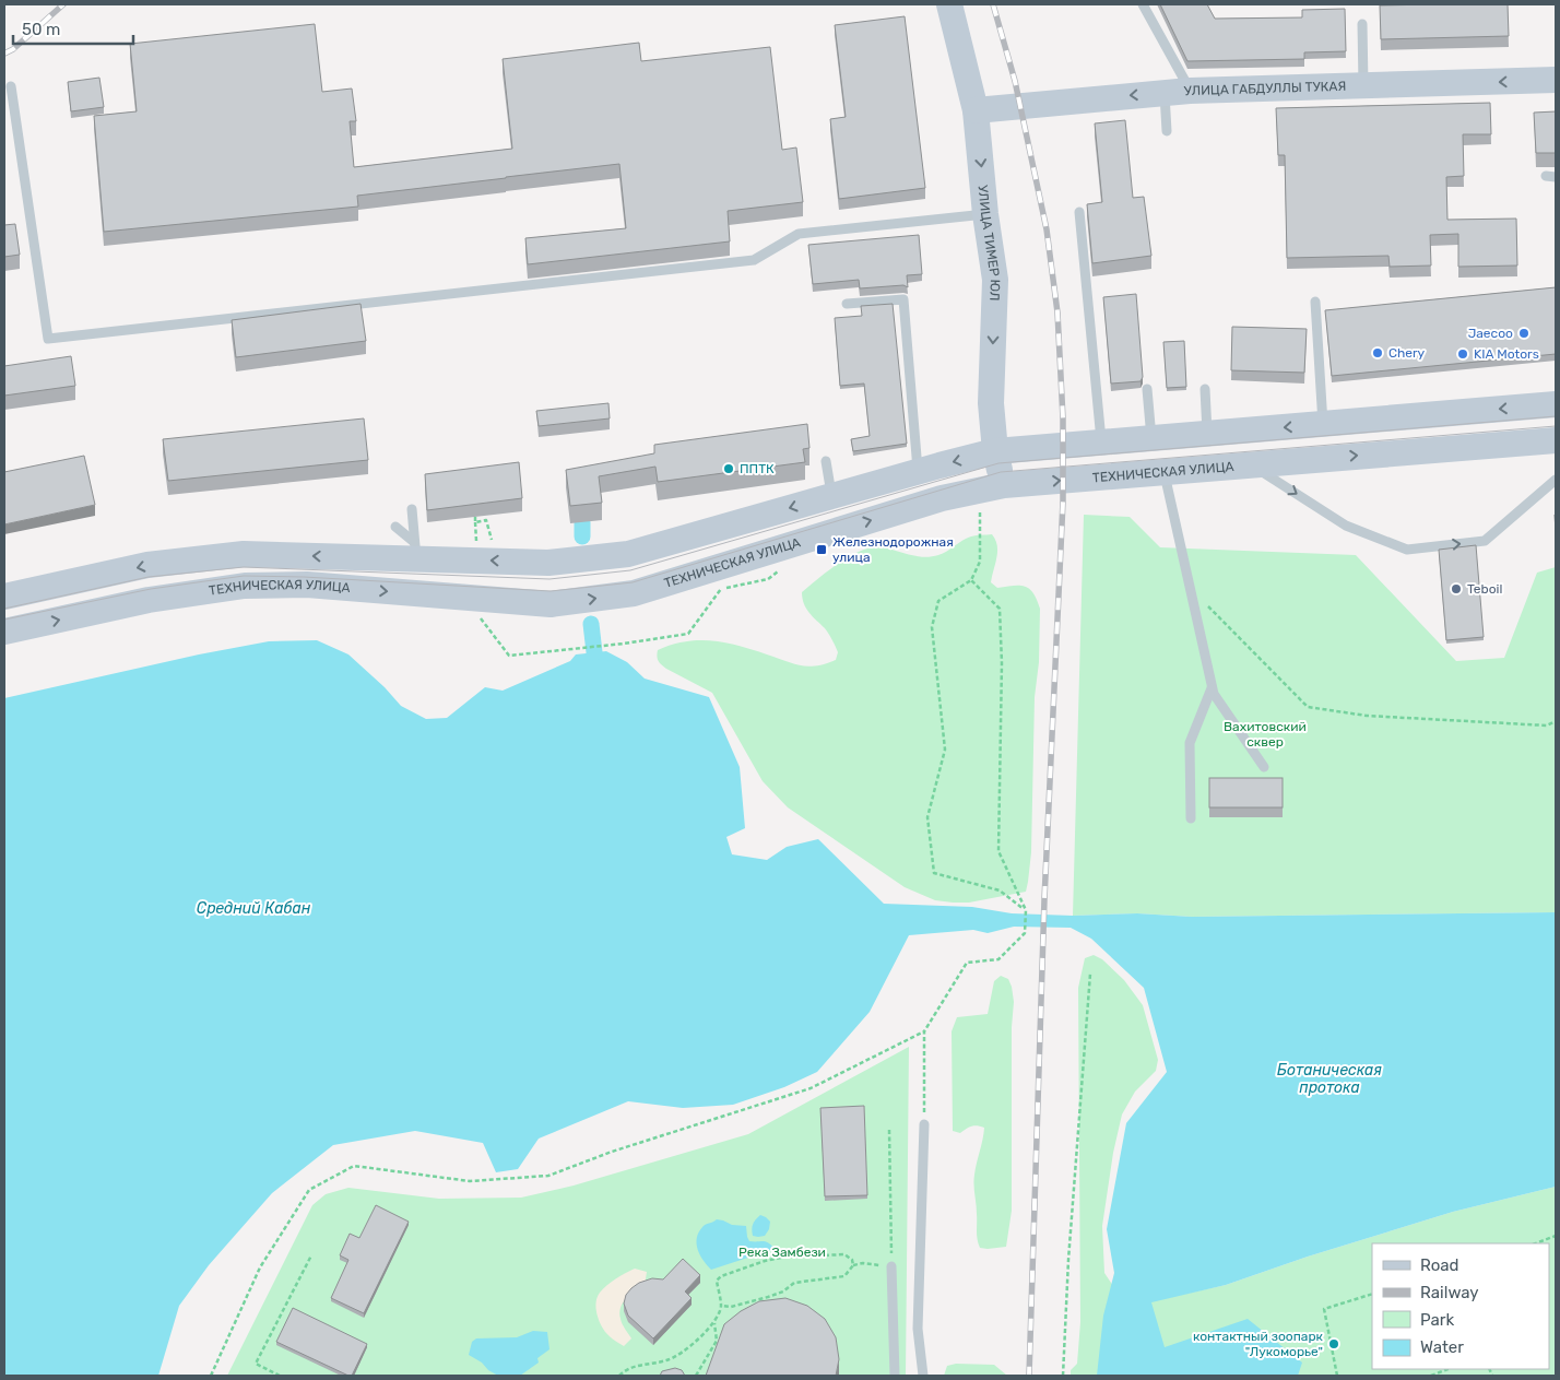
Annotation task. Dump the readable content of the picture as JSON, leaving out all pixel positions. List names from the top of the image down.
{
  "streets": {
    "main road": ["УЛИЦА ГАБДУЛЛЫ ТУКАЯ", "УЛИЦА ТИМЕР ЮЛ", "ТЕХНИЧЕСКАЯ УЛИЦА"]
  },
  "crossings": [
    ["УЛИЦА ГАБДУЛЛЫ ТУКАЯ", "УЛИЦА ТИМЕР ЮЛ"],
    ["УЛИЦА ТИМЕР ЮЛ", "ТЕХНИЧЕСКАЯ УЛИЦА"]
  ],
  "one_way": ["УЛИЦА ГАБДУЛЛЫ ТУКАЯ", "УЛИЦА ТИМЕР ЮЛ"],
  "water": ["Средний Кабан", "Ботаническая протока"],
  "parks": ["Вахитовский сквер", "Река Замбези"],
  "places": {
    "other": [
      "Jaecoo",
      "Chery",
      "KIA Motors",
      "ППТК",
      "Teboil",
      "контактный зоопарк \"Лукоморье\""
    ],
    "transit": ["Железнодорожная улица"]
  },
  "legend": [
    "Road",
    "Railway",
    "Park",
    "Water"
  ],
  "scale_bar": "50 m"
}
